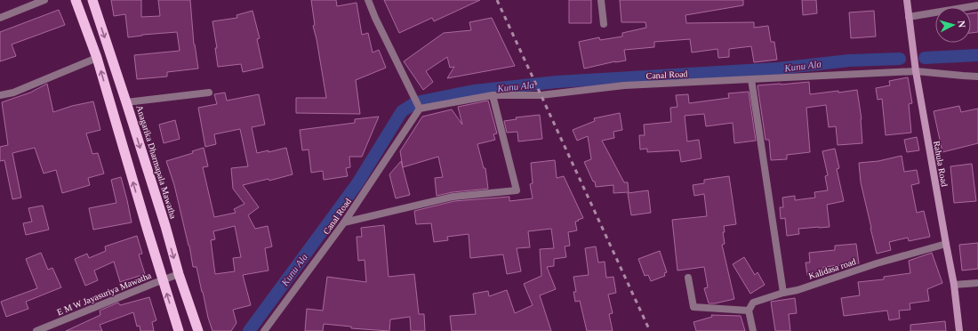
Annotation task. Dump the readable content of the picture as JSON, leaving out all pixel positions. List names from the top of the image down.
{
  "streets": {
    "highway": ["Anagarika Dharmapala Mawatha"],
    "main road": ["Rahula Road"],
    "street": ["Canal Road", "Kalidasa road", "E M W Jayasuriya Mawatha"]
  },
  "crossings": [
    ["Canal Road", "Rahula Road"],
    ["Anagarika Dharmapala Mawatha", "E M W Jayasuriya Mawatha"],
    ["Rahula Road", "Kalidasa road"]
  ],
  "water": ["Kunu Ala"],
  "north": "right"
}
